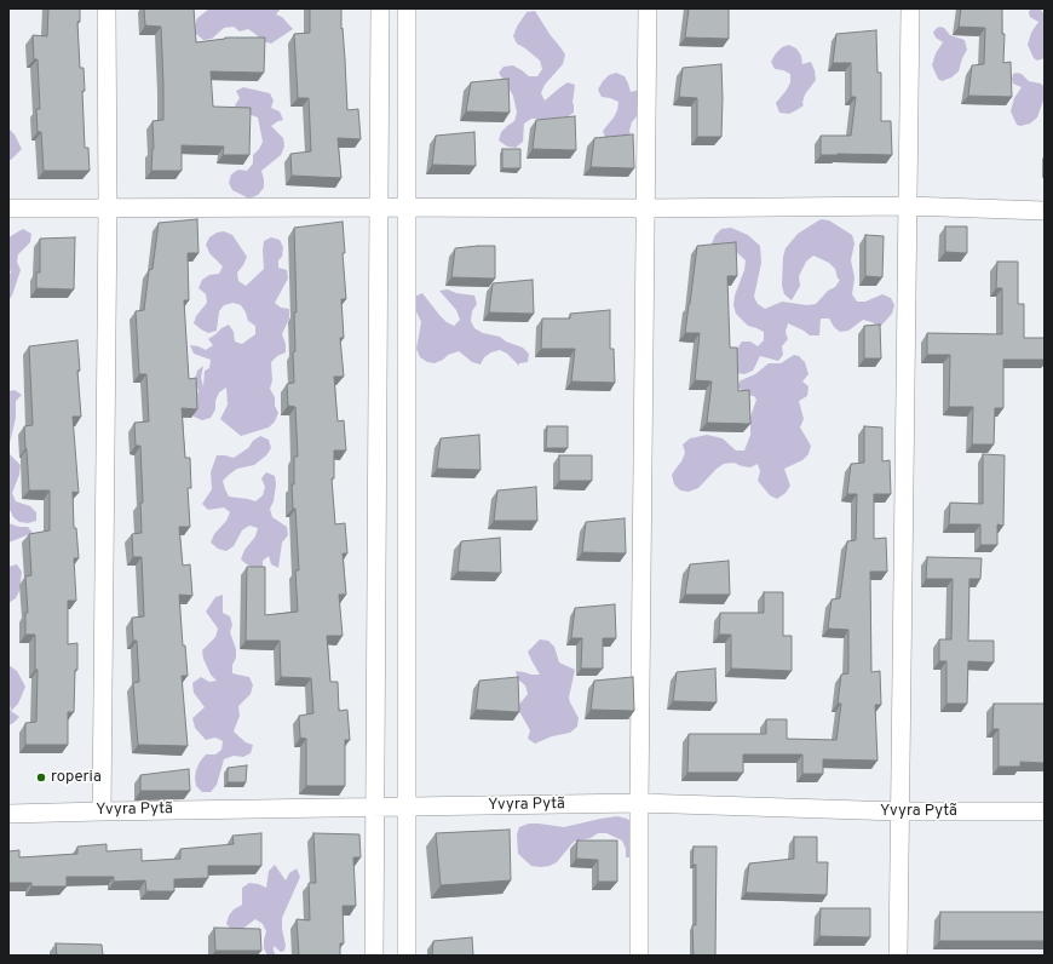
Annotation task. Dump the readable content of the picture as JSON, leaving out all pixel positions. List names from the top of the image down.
{
  "streets": {
    "street": ["Yvyra Pytã"]
  },
  "places": ["roperia"]
}
